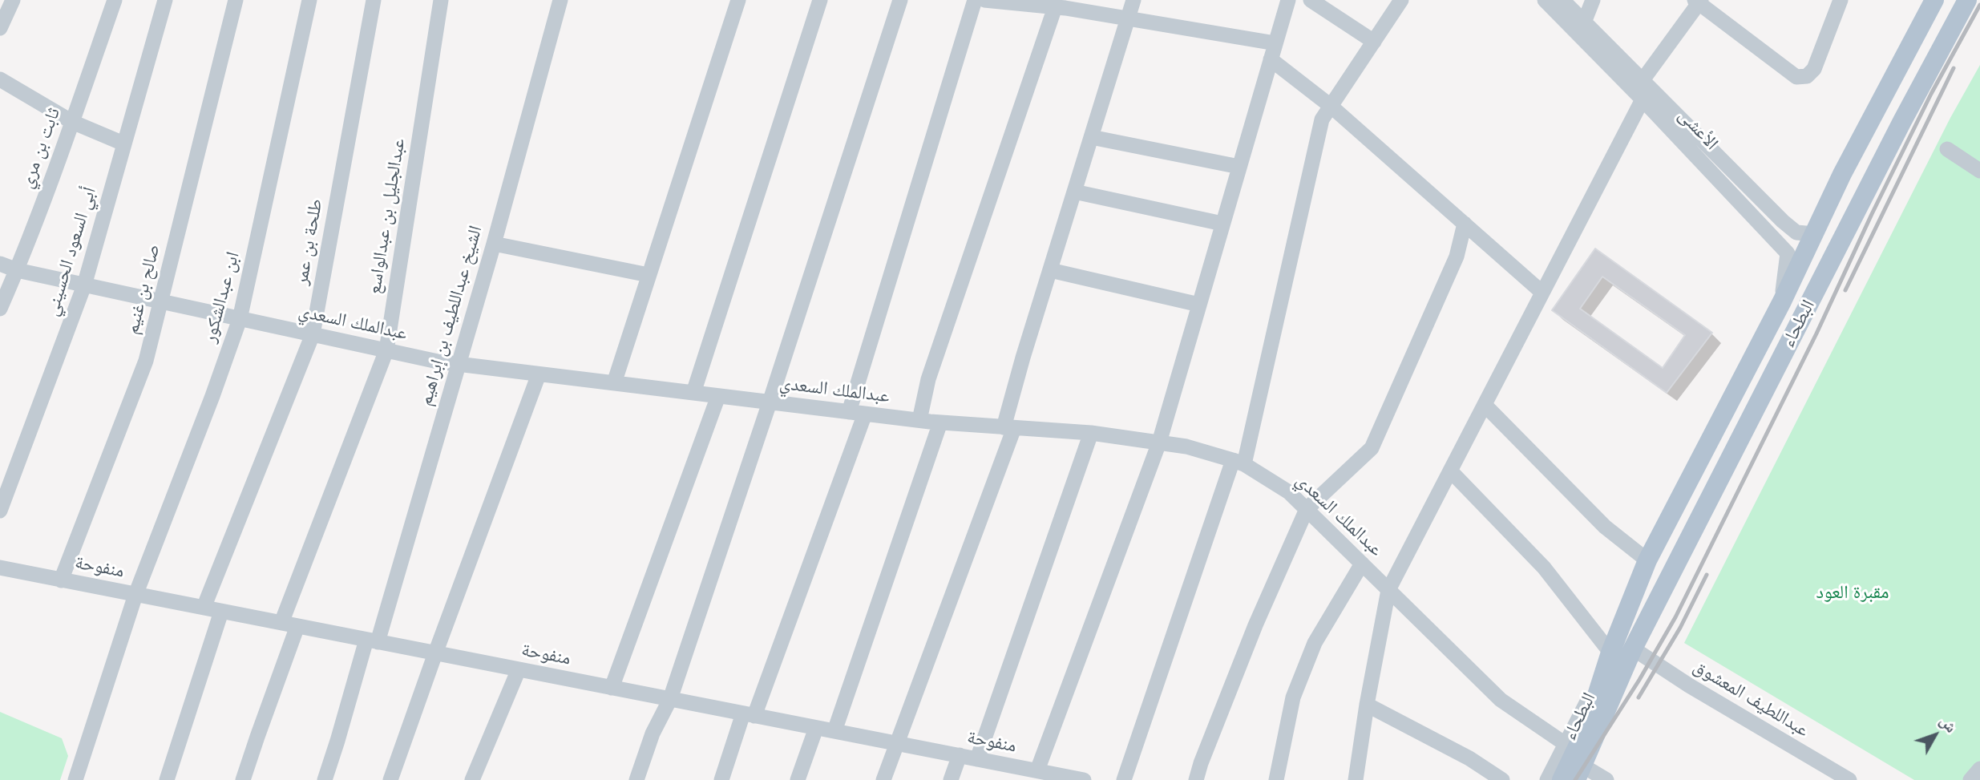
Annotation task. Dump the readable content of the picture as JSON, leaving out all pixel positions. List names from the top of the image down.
{
  "streets": {
    "main road": ["البطحاء"],
    "street": [
      "الأعشى",
      "ثابت بن مري",
      "عبدالجليل بن عبدالواسع",
      "طلحة بن عمر",
      "أبي السعود الحسيني",
      "صالح بن غنيم",
      "ابن عبدالشكور",
      "الشيخ عبداللطيف بن إبراهيم",
      "عبدالملك السعدي",
      "منفوحة",
      "عبداللطيف المعشوق"
    ]
  },
  "crossings": [
    ["الأعشى", "البطحاء"],
    ["ثابت بن مري", "عبدالملك السعدي"],
    ["عبدالجليل بن عبدالواسع", "عبدالملك السعدي"],
    ["عبدالجليل بن عبدالواسع", "منفوحة"],
    ["طلحة بن عمر", "عبدالملك السعدي"],
    ["طلحة بن عمر", "منفوحة"],
    ["أبي السعود الحسيني", "عبدالملك السعدي"],
    ["صالح بن غنيم", "عبدالملك السعدي"],
    ["صالح بن غنيم", "منفوحة"],
    ["ابن عبدالشكور", "عبدالملك السعدي"],
    ["ابن عبدالشكور", "منفوحة"],
    ["الشيخ عبداللطيف بن إبراهيم", "عبدالملك السعدي"],
    ["الشيخ عبداللطيف بن إبراهيم", "منفوحة"],
    ["عبدالملك السعدي", "البطحاء"],
    ["البطحاء", "عبداللطيف المعشوق"]
  ],
  "parks": ["مقبرة العود"],
  "north": "top right"
}
